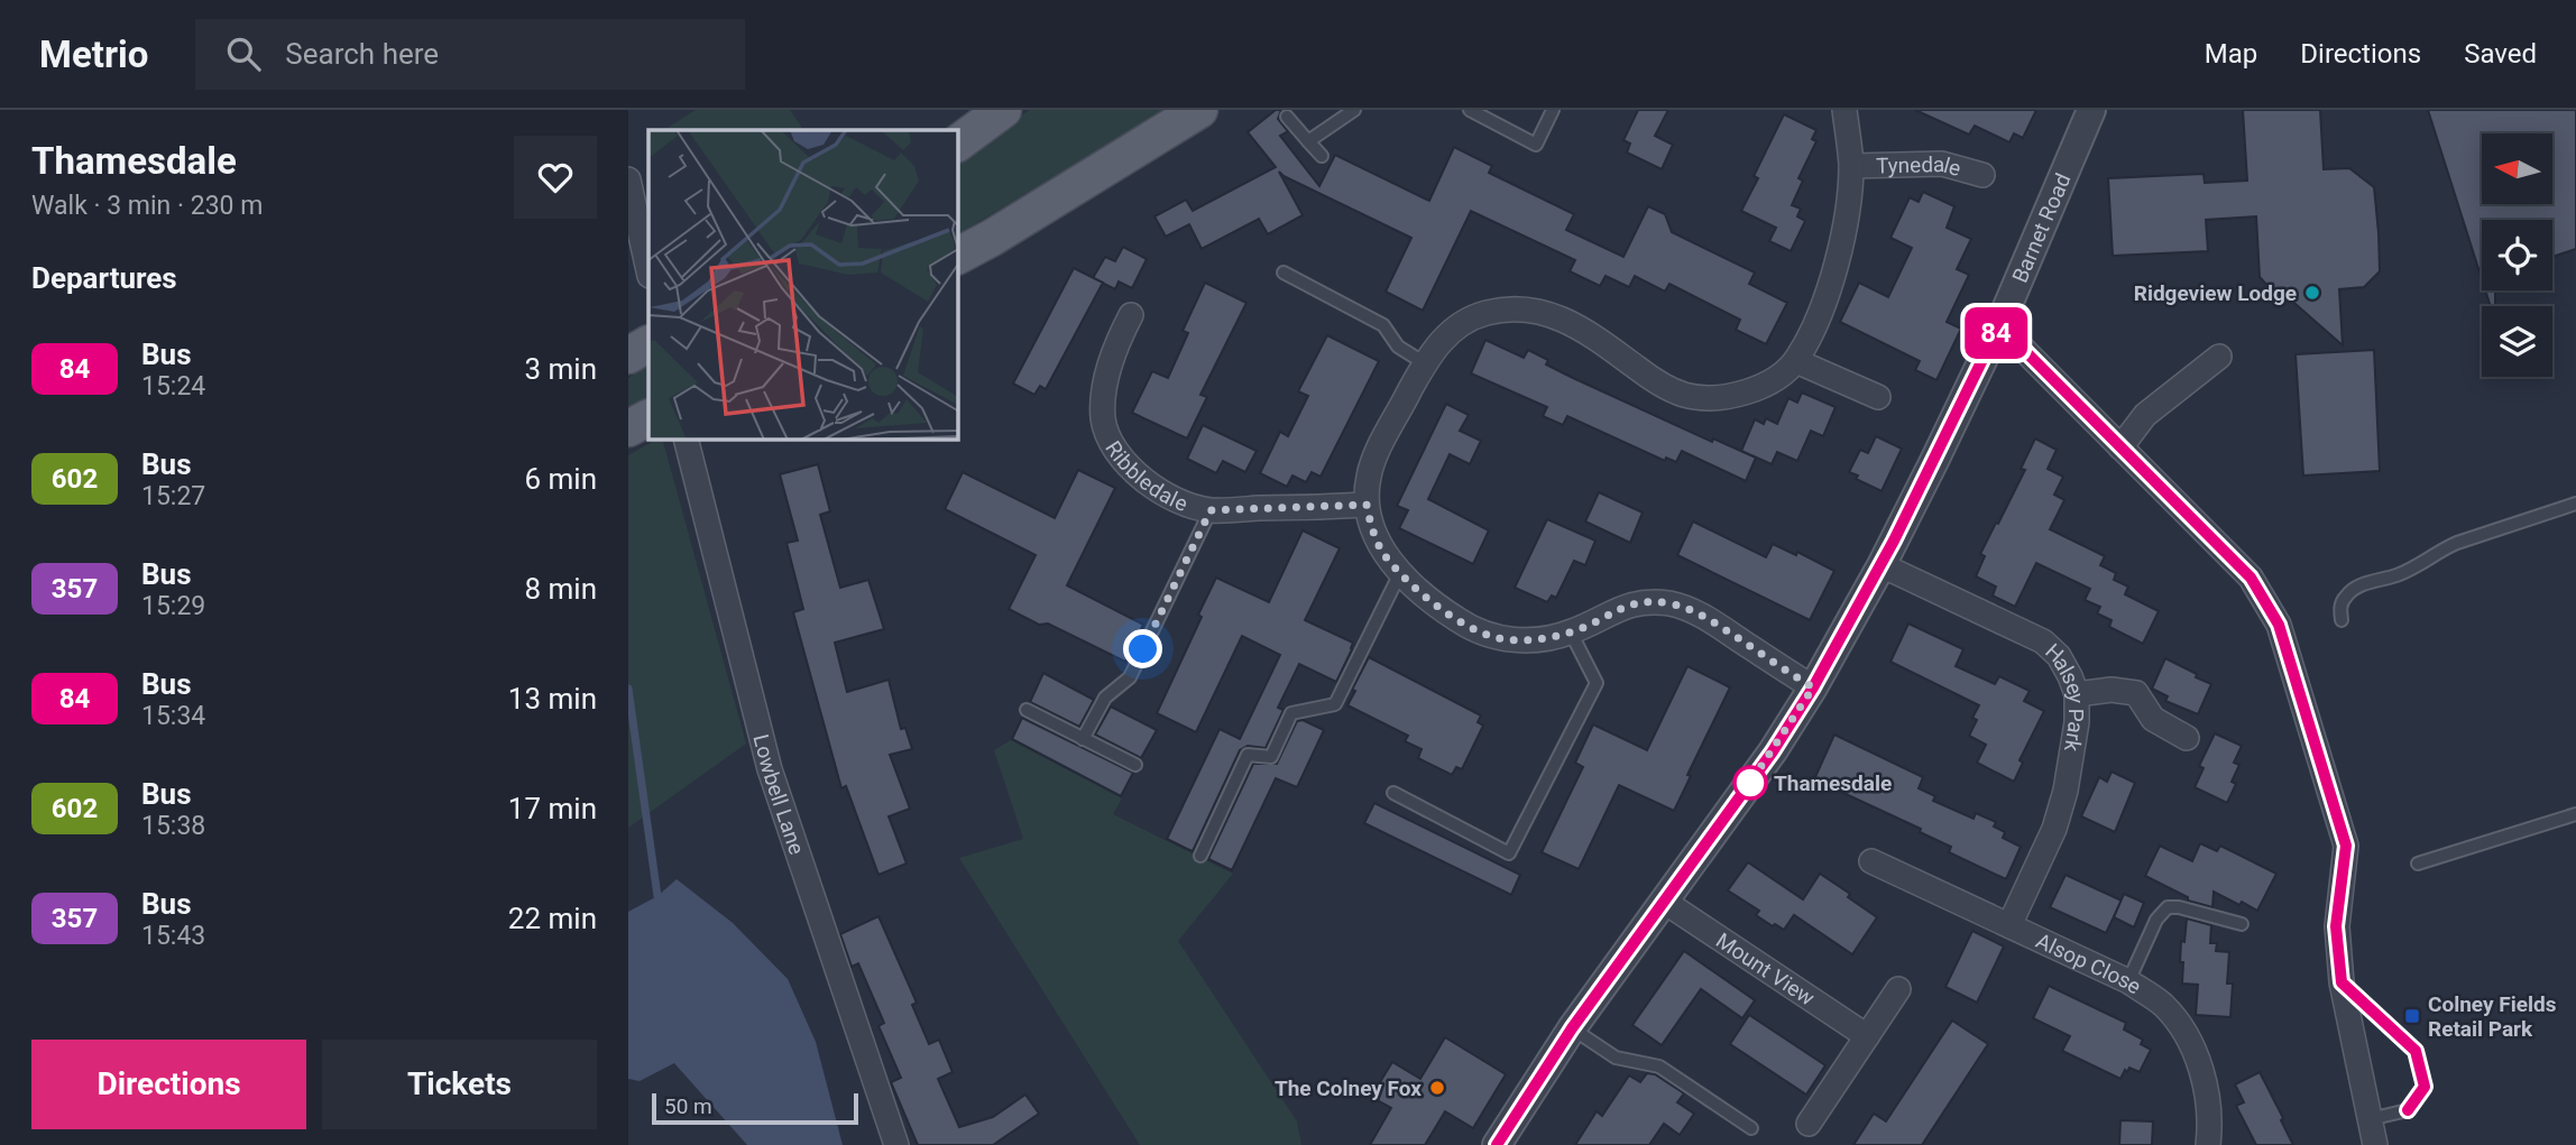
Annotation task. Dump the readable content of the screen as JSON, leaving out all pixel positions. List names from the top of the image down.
{
  "streets": {
    "street": [
      "Tynedale",
      "Barnet Road",
      "Ribbledale",
      "Halsey Park",
      "Lowbell Lane",
      "Alsop Close",
      "Mount View"
    ]
  },
  "crossings": [
    ["Barnet Road", "Halsey Park"],
    ["Barnet Road", "Mount View"],
    ["Halsey Park", "Alsop Close"]
  ],
  "places": {
    "other": ["Ridgeview Lodge", "Thamesdale", "The Colney Fox"],
    "transit": ["Colney Fields Retail Park"]
  },
  "lines": ["bus line 84"],
  "scale_bar": "50 m",
  "north": "left",
  "page": {
    "header": "Metrio",
    "search": "Search here",
    "nav": ["Map", "Directions", "Saved"],
    "heading": [
      ["Thamesdale", "Walk · 3 min · 230 m"],
      "Departures"
    ],
    "on_map": "84",
    "list": [
      {
        "mark": "84",
        "name": "Bus",
        "note": "15:24",
        "value": "3 min"
      },
      {
        "mark": "602",
        "name": "Bus",
        "note": "15:27",
        "value": "6 min"
      },
      {
        "mark": "357",
        "name": "Bus",
        "note": "15:29",
        "value": "8 min"
      },
      {
        "mark": "84",
        "name": "Bus",
        "note": "15:34",
        "value": "13 min"
      },
      {
        "mark": "602",
        "name": "Bus",
        "note": "15:38",
        "value": "17 min"
      },
      {
        "mark": "357",
        "name": "Bus",
        "note": "15:43",
        "value": "22 min"
      }
    ],
    "buttons": ["Directions", "Tickets"],
    "scale": "50 m"
  }
}
